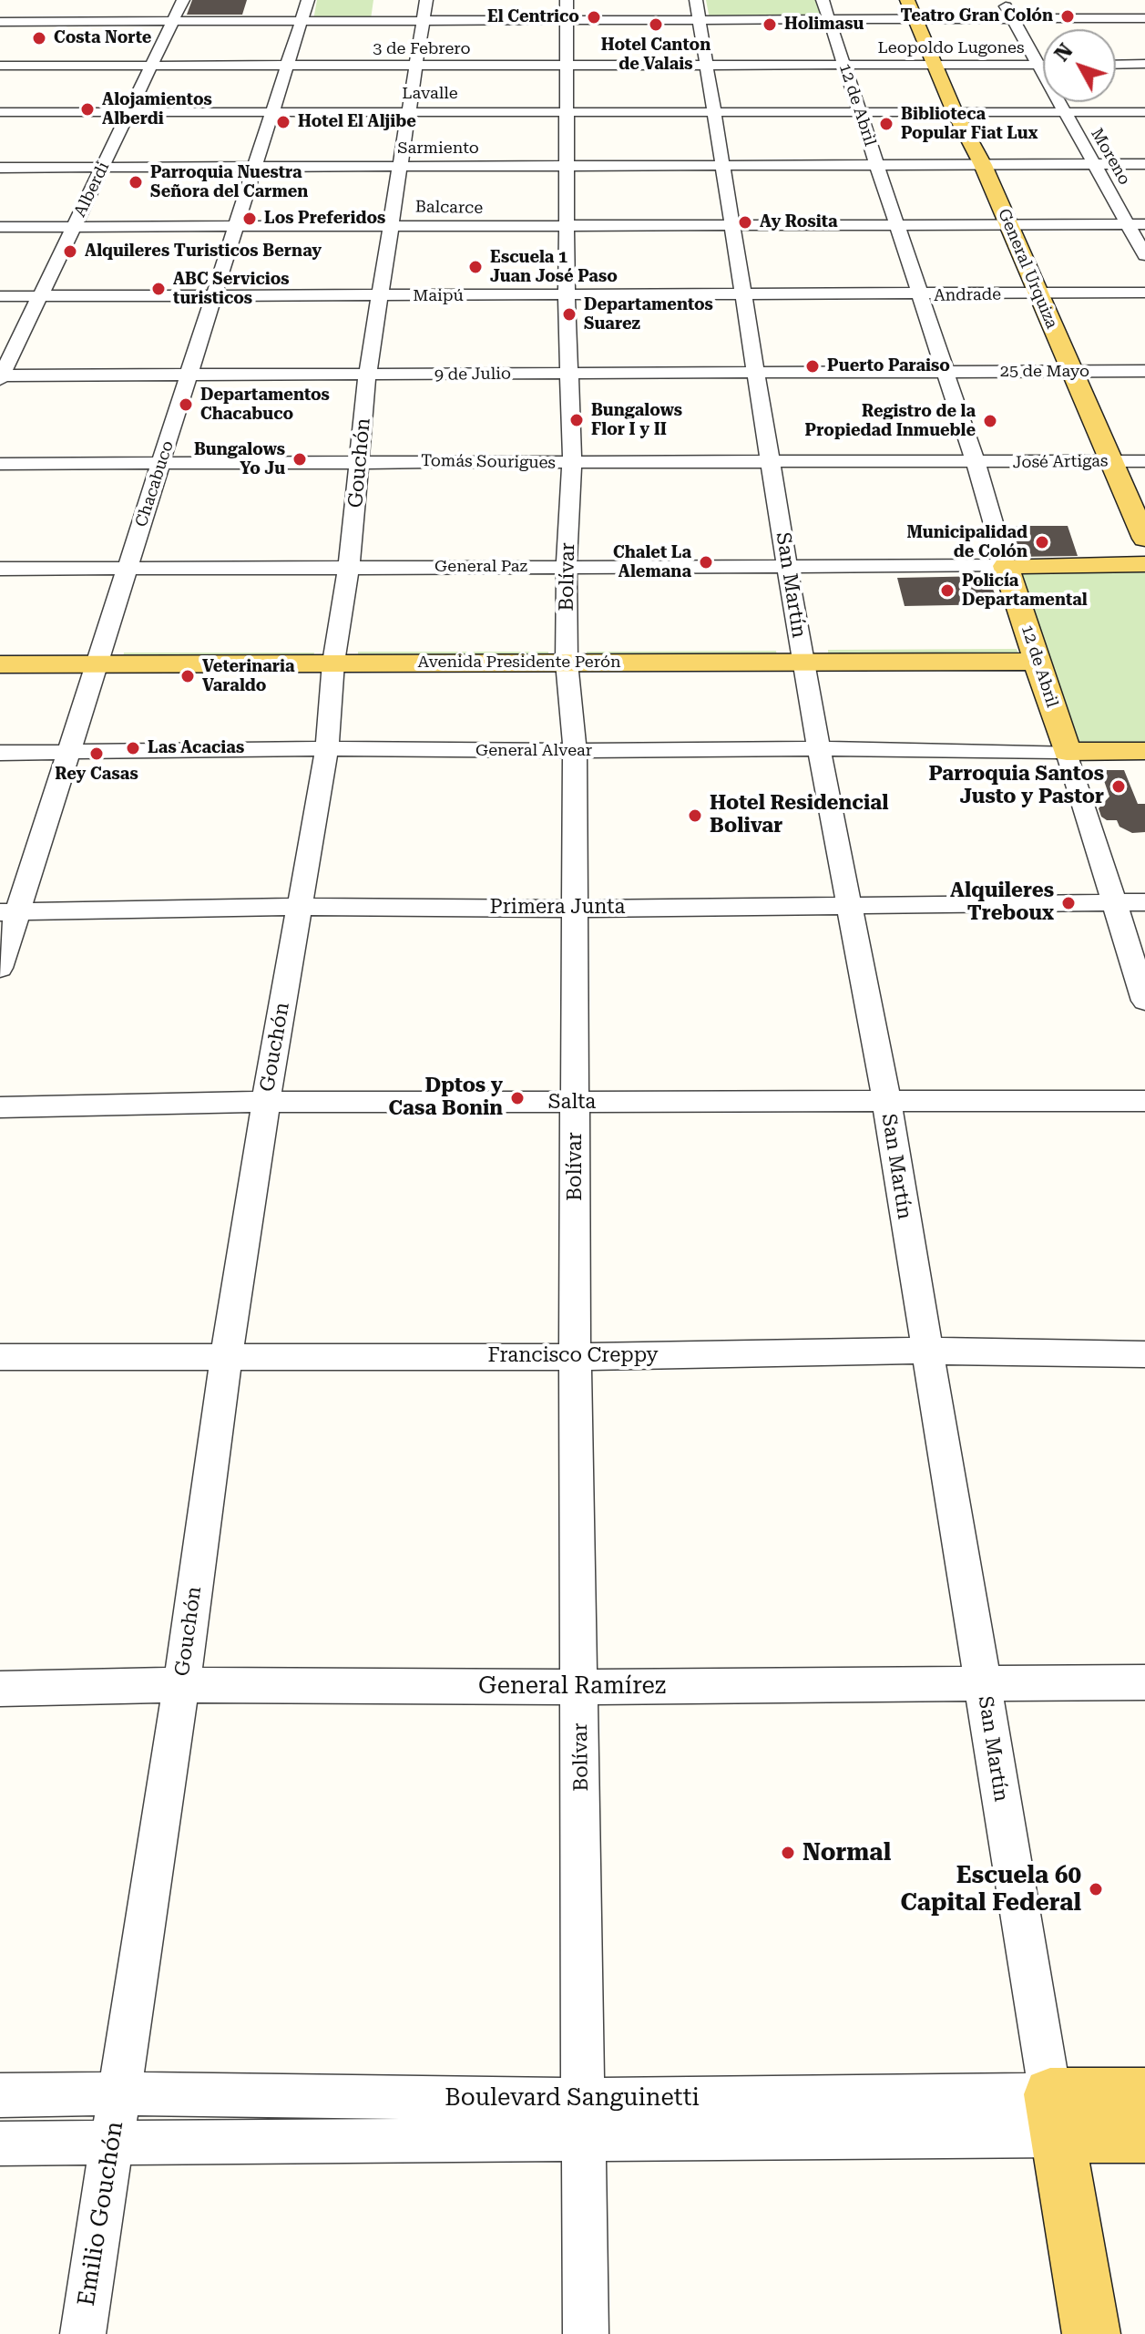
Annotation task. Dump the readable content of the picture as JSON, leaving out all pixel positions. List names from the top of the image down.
{
  "streets": {
    "main road": [
      "12 de Abril",
      "General Urquiza",
      "San Martín",
      "Avenida Presidente Perón",
      "Boulevard Sanguinetti"
    ],
    "street": [
      "Leopoldo Lugones",
      "3 de Febrero",
      "Lavalle",
      "Sarmiento",
      "Moreno",
      "Alberdi",
      "Balcarce",
      "Andrade",
      "Maipú",
      "25 de Mayo",
      "9 de Julio",
      "Tomás Sourigues",
      "José Artigas",
      "Gouchón",
      "Chacabuco",
      "General Paz",
      "Bolívar",
      "General Alvear",
      "Primera Junta",
      "Salta",
      "Francisco Creppy",
      "General Ramírez",
      "Emilio Gouchón"
    ]
  },
  "crossings": [
    ["Leopoldo Lugones", "3 de Febrero"],
    ["Leopoldo Lugones", "12 de Abril"],
    ["Leopoldo Lugones", "Moreno"],
    ["Leopoldo Lugones", "General Urquiza"],
    ["3 de Febrero", "12 de Abril"],
    ["3 de Febrero", "Alberdi"],
    ["3 de Febrero", "Gouchón"],
    ["3 de Febrero", "Chacabuco"],
    ["3 de Febrero", "Bolívar"],
    ["3 de Febrero", "San Martín"],
    ["Lavalle", "12 de Abril"],
    ["Lavalle", "Moreno"],
    ["Lavalle", "Alberdi"],
    ["Lavalle", "General Urquiza"],
    ["Lavalle", "Gouchón"],
    ["Lavalle", "Chacabuco"],
    ["Lavalle", "Bolívar"],
    ["Lavalle", "San Martín"],
    ["12 de Abril", "Sarmiento"],
    ["12 de Abril", "Balcarce"],
    ["12 de Abril", "Andrade"],
    ["12 de Abril", "Maipú"],
    ["12 de Abril", "25 de Mayo"],
    ["12 de Abril", "9 de Julio"],
    ["12 de Abril", "Tomás Sourigues"],
    ["12 de Abril", "José Artigas"],
    ["12 de Abril", "General Paz"],
    ["12 de Abril", "Avenida Presidente Perón"],
    ["12 de Abril", "General Alvear"],
    ["12 de Abril", "Primera Junta"],
    ["Sarmiento", "Moreno"],
    ["Sarmiento", "Alberdi"],
    ["Sarmiento", "General Urquiza"],
    ["Sarmiento", "Gouchón"],
    ["Sarmiento", "Chacabuco"],
    ["Sarmiento", "Bolívar"],
    ["Sarmiento", "San Martín"],
    ["Moreno", "Balcarce"],
    ["Alberdi", "Balcarce"],
    ["Alberdi", "Maipú"],
    ["Alberdi", "9 de Julio"],
    ["Balcarce", "General Urquiza"],
    ["Balcarce", "Gouchón"],
    ["Balcarce", "Chacabuco"],
    ["Balcarce", "Bolívar"],
    ["Balcarce", "San Martín"],
    ["General Urquiza", "Andrade"],
    ["General Urquiza", "25 de Mayo"],
    ["General Urquiza", "José Artigas"],
    ["Andrade", "Maipú"],
    ["Maipú", "Gouchón"],
    ["Maipú", "Chacabuco"],
    ["Maipú", "Bolívar"],
    ["Maipú", "San Martín"],
    ["25 de Mayo", "9 de Julio"],
    ["9 de Julio", "Gouchón"],
    ["9 de Julio", "Chacabuco"],
    ["9 de Julio", "Bolívar"],
    ["9 de Julio", "San Martín"],
    ["Tomás Sourigues", "José Artigas"],
    ["Tomás Sourigues", "Gouchón"],
    ["Tomás Sourigues", "Chacabuco"],
    ["Tomás Sourigues", "Bolívar"],
    ["Tomás Sourigues", "San Martín"],
    ["Gouchón", "General Paz"],
    ["Gouchón", "Avenida Presidente Perón"],
    ["Gouchón", "General Alvear"],
    ["Gouchón", "Primera Junta"],
    ["Gouchón", "Salta"],
    ["Gouchón", "Francisco Creppy"],
    ["Gouchón", "General Ramírez"],
    ["Gouchón", "Boulevard Sanguinetti"],
    ["Gouchón", "Emilio Gouchón"],
    ["Chacabuco", "General Paz"],
    ["Chacabuco", "Avenida Presidente Perón"],
    ["Chacabuco", "General Alvear"],
    ["Chacabuco", "Primera Junta"],
    ["General Paz", "Bolívar"],
    ["General Paz", "San Martín"],
    ["Bolívar", "Avenida Presidente Perón"],
    ["Bolívar", "General Alvear"],
    ["Bolívar", "Primera Junta"],
    ["Bolívar", "Salta"],
    ["Bolívar", "Francisco Creppy"],
    ["Bolívar", "General Ramírez"],
    ["Bolívar", "Boulevard Sanguinetti"],
    ["San Martín", "Avenida Presidente Perón"],
    ["San Martín", "General Alvear"],
    ["San Martín", "Primera Junta"],
    ["San Martín", "Salta"],
    ["San Martín", "Francisco Creppy"],
    ["San Martín", "General Ramírez"],
    ["San Martín", "Boulevard Sanguinetti"],
    ["Boulevard Sanguinetti", "Emilio Gouchón"]
  ],
  "places": [
    "Teatro Gran Colón",
    "El Centrico",
    "Hotel Canton de Valais",
    "Holimasu",
    "Costa Norte",
    "Alojamientos Alberdi",
    "Hotel El Aljibe",
    "Biblioteca Popular Fiat Lux",
    "Parroquia Nuestra Señora del Carmen",
    "Los Preferidos",
    "Ay Rosita",
    "Alquileres Turisticos Bernay",
    "Escuela 1 Juan José Paso",
    "ABC Servicios turisticos",
    "Departamentos Suarez",
    "Puerto Paraiso",
    "Departamentos Chacabuco",
    "Bungalows Flor I y II",
    "Registro de la Propiedad Inmueble",
    "Bungalows Yo Ju",
    "Municipalidad de Colón",
    "Chalet La Alemana",
    "Policía Departamental",
    "Veterinaria Varaldo",
    "Las Acacias",
    "Rey Casas",
    "Parroquia Santos Justo y Pastor",
    "Hotel Residencial Bolivar",
    "Alquileres Treboux",
    "Dptos y Casa Bonin",
    "Normal",
    "Escuela 60 Capital Federal"
  ],
  "north": "top left"
}
